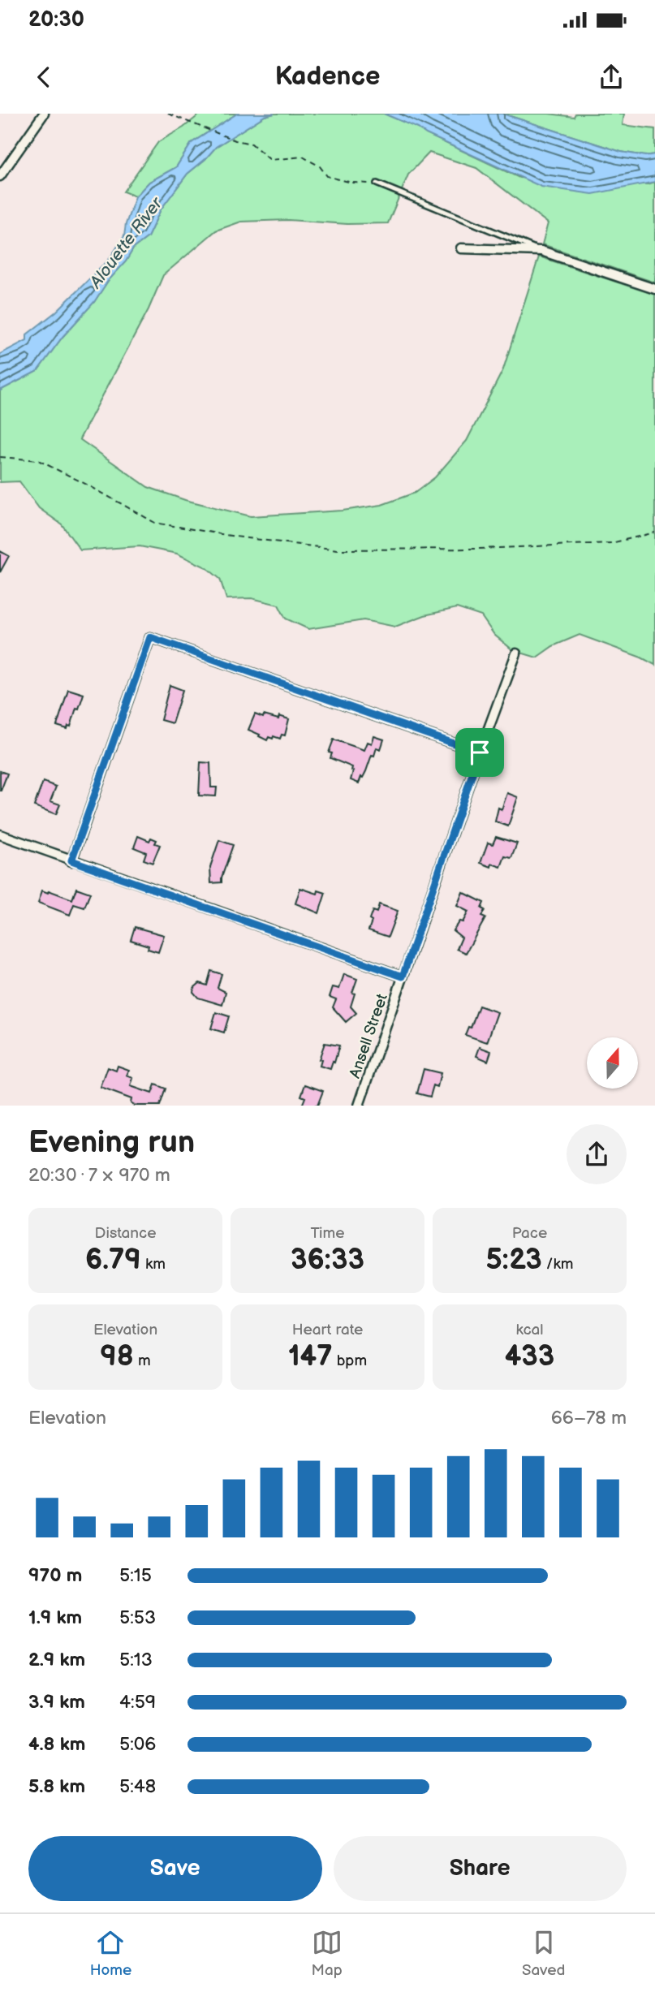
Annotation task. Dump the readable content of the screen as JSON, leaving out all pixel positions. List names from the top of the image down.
{
  "streets": {
    "street": ["Ansell Street"]
  },
  "water": ["Alouette River"],
  "north": "top",
  "page": {
    "status": "20:30",
    "header": "Kadence",
    "heading": ["Evening run", "20:30 · 7 × 970 m"],
    "stats": [
      ["Distance", "6.79 km"],
      ["Time", "36:33"],
      ["Pace", "5:23 /km"],
      ["Elevation", "98 m"],
      ["Heart rate", "147 bpm"],
      ["kcal", "433"]
    ],
    "chart": ["Elevation", "66–78 m"],
    "list": [
      {
        "name": "970 m",
        "note": "5:15"
      },
      {
        "name": "1.9 km",
        "note": "5:53"
      },
      {
        "name": "2.9 km",
        "note": "5:13"
      },
      {
        "name": "3.9 km",
        "note": "4:59"
      },
      {
        "name": "4.8 km",
        "note": "5:06"
      },
      {
        "name": "5.8 km",
        "note": "5:48"
      }
    ],
    "buttons": ["Save", "Share"],
    "tabs": ["Home", "Map", "Saved"]
  }
}
